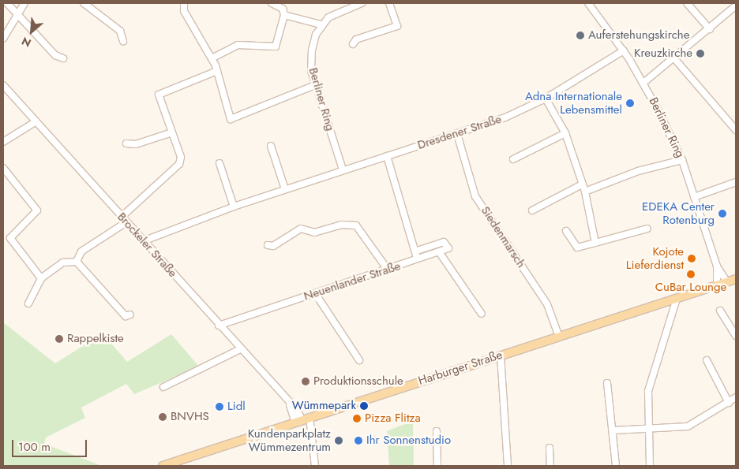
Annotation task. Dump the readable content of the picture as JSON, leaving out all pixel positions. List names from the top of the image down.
{
  "streets": {
    "main road": ["Harburger Straße"],
    "street": [
      "Berliner Ring",
      "Dresdener Straße",
      "Siedenmarsch",
      "Brockeler Straße",
      "Neuenlander Straße"
    ]
  },
  "crossings": [
    ["Berliner Ring", "Dresdener Straße"],
    ["Berliner Ring", "Harburger Straße"],
    ["Dresdener Straße", "Siedenmarsch"],
    ["Dresdener Straße", "Brockeler Straße"],
    ["Siedenmarsch", "Harburger Straße"],
    ["Brockeler Straße", "Neuenlander Straße"],
    ["Brockeler Straße", "Harburger Straße"]
  ],
  "places": [
    "Auferstehungskirche",
    "Kreuzkirche",
    "Adna Internationale Lebensmittel",
    "EDEKA Center Rotenburg",
    "Kojote Lieferdienst",
    "CuBar Lounge",
    "Rappelkiste",
    "Produktionsschule",
    "Wümmepark",
    "Lidl",
    "BNVHS",
    "Pizza Flitza",
    "Kundenparkplatz Wümmezentrum",
    "Ihr Sonnenstudio"
  ],
  "scale_bar": "100 m",
  "north": "bottom left"
}
